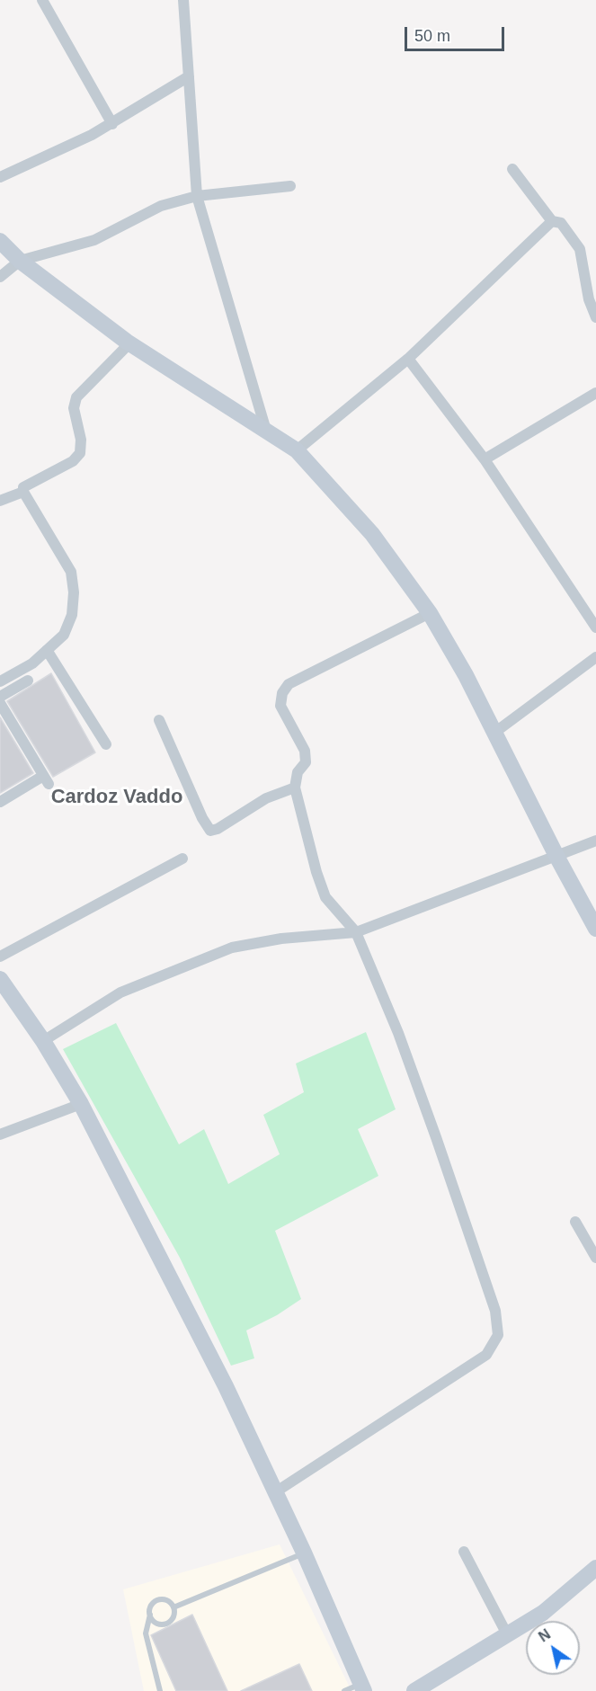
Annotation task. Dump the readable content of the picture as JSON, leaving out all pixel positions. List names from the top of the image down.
{
  "districts": ["Cardoz Vaddo"],
  "scale_bar": "50 m",
  "north": "top left"
}
